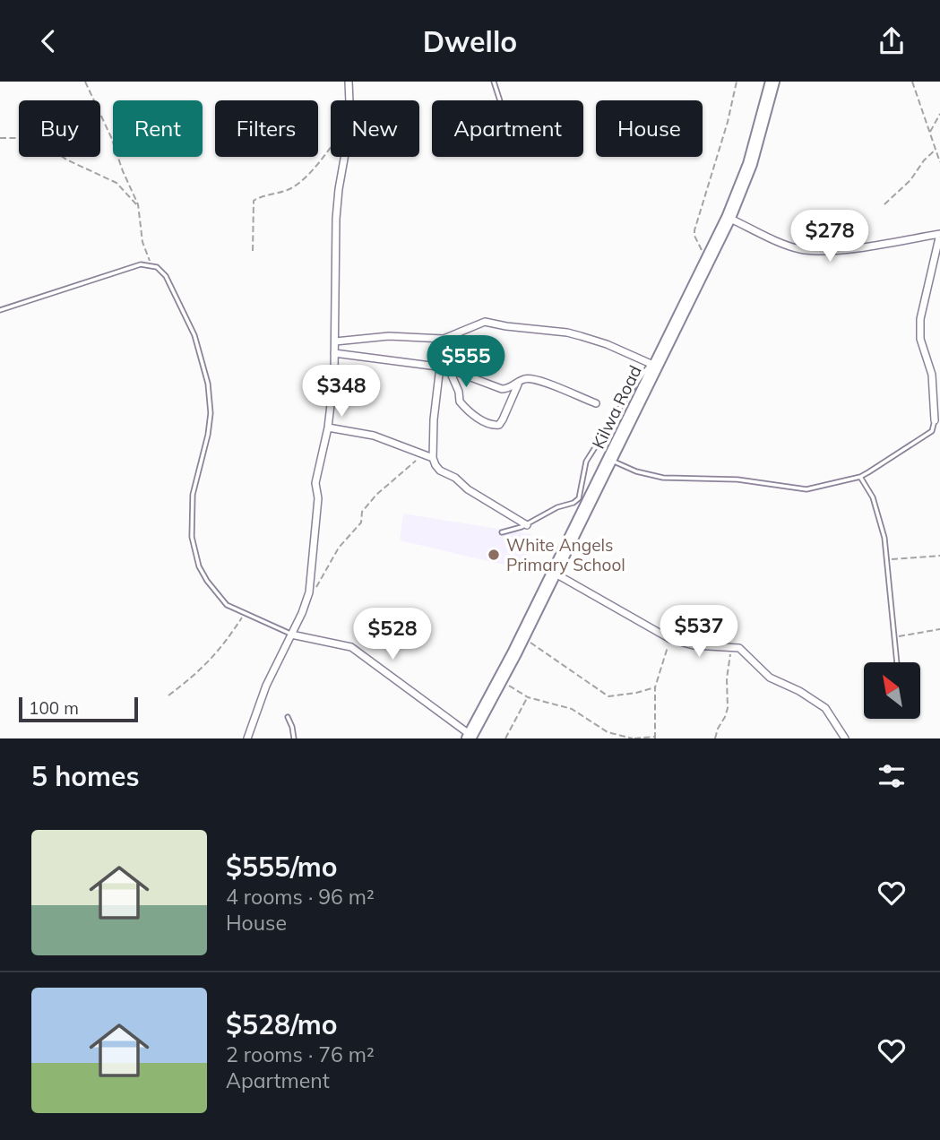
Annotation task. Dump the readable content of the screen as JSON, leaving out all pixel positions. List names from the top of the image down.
{
  "streets": {
    "highway": ["Kilwa Road"]
  },
  "places": ["White Angels Primary School"],
  "scale_bar": "100 m",
  "north": "top left",
  "page": {
    "header": "Dwello",
    "chip": [
      "Buy",
      "Rent",
      "Filters",
      "New",
      "Apartment",
      "House"
    ],
    "price": [
      "$278",
      "$555",
      "$348",
      "$537",
      "$528"
    ],
    "scale": "100 m",
    "heading": "5 homes",
    "list": [
      {
        "name": "$555/mo",
        "note": "4 rooms · 96 m² · House"
      },
      {
        "name": "$528/mo",
        "note": "2 rooms · 76 m² · Apartment"
      }
    ]
  }
}
